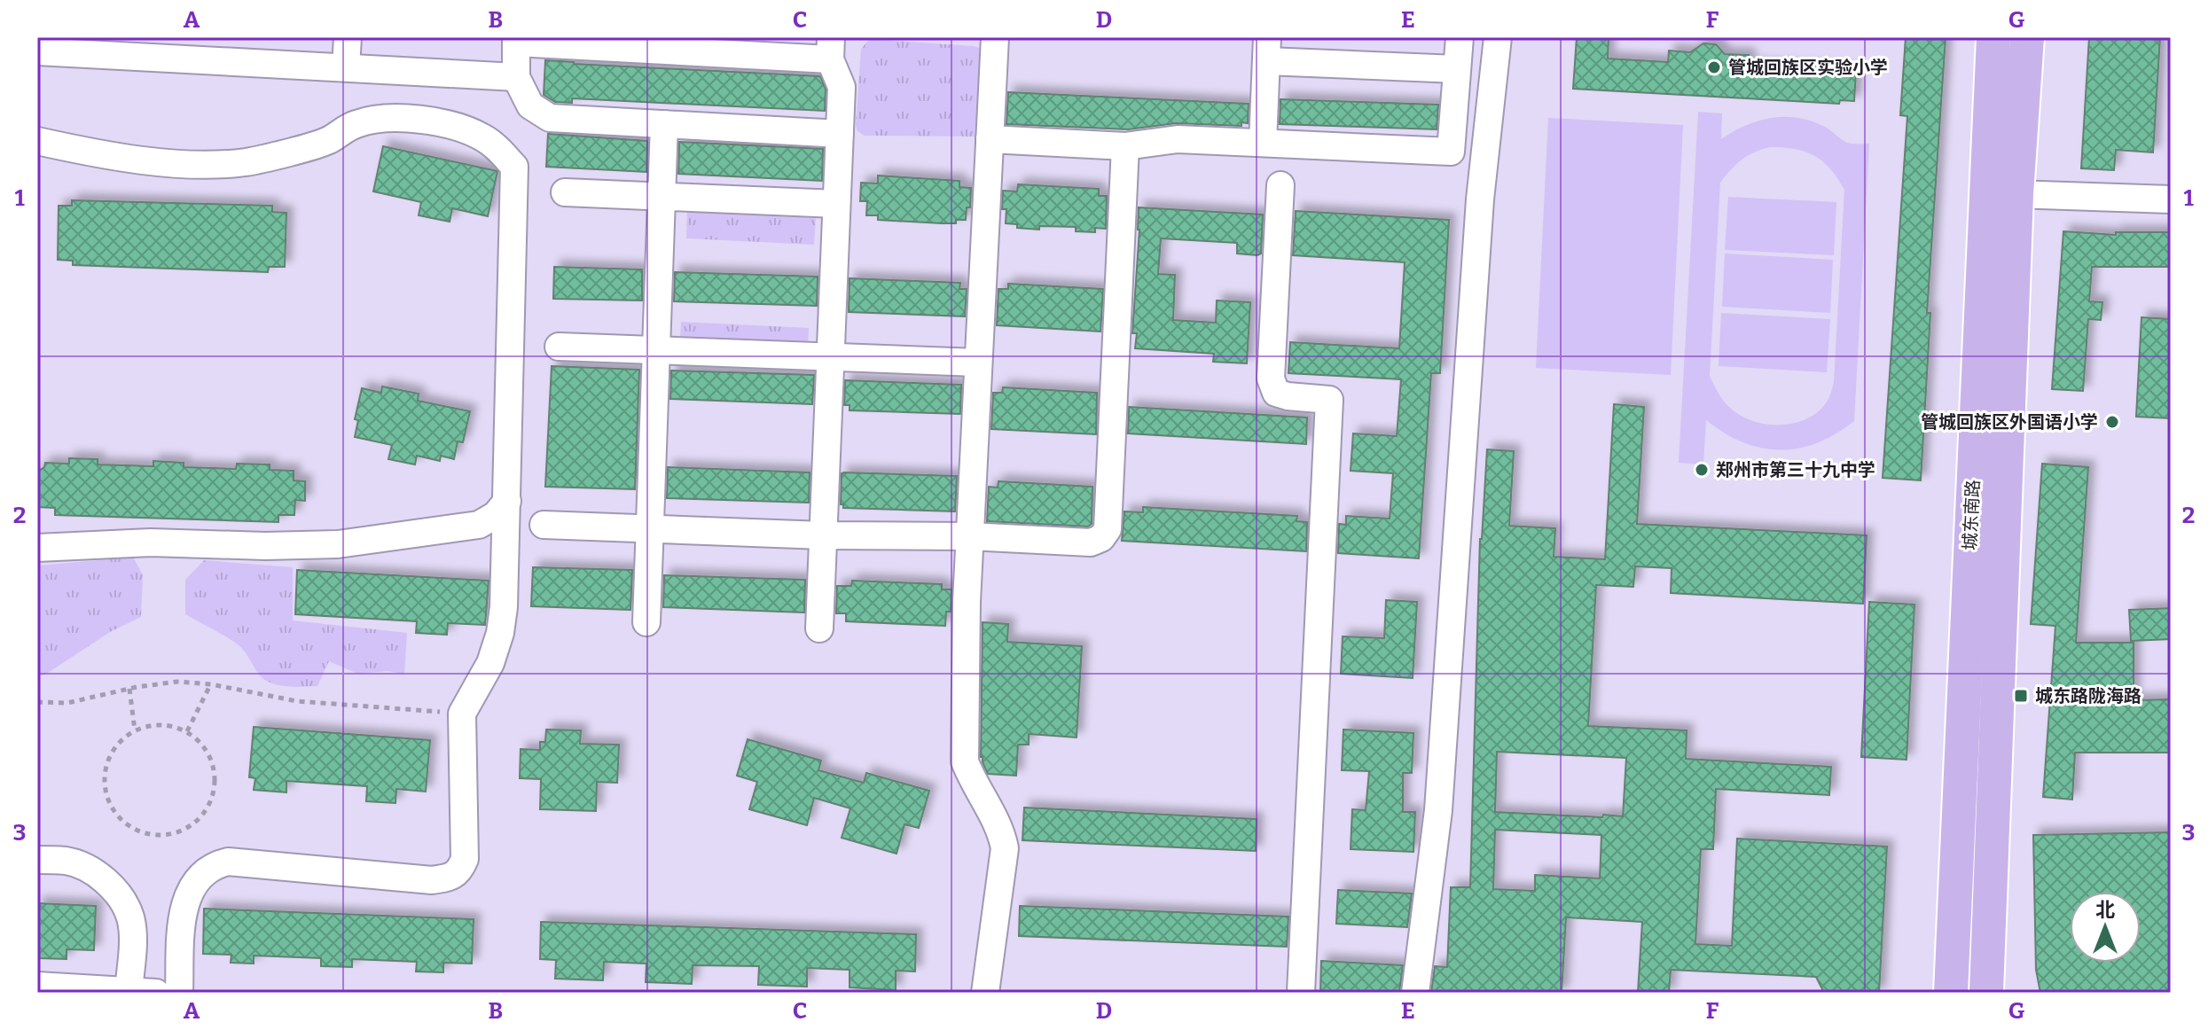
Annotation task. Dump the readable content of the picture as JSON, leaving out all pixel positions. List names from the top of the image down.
{
  "streets": {
    "main road": ["城东南路"]
  },
  "places": {
    "other": ["管城回族区实验小学", "管城回族区外国语小学", "郑州市第三十九中学"],
    "transit": ["城东路陇海路"]
  },
  "north": "top",
  "grid": {
    "columns": [
      "A",
      "B",
      "C",
      "D",
      "E",
      "F",
      "G"
    ],
    "rows": ["1", "2", "3"]
  }
}
